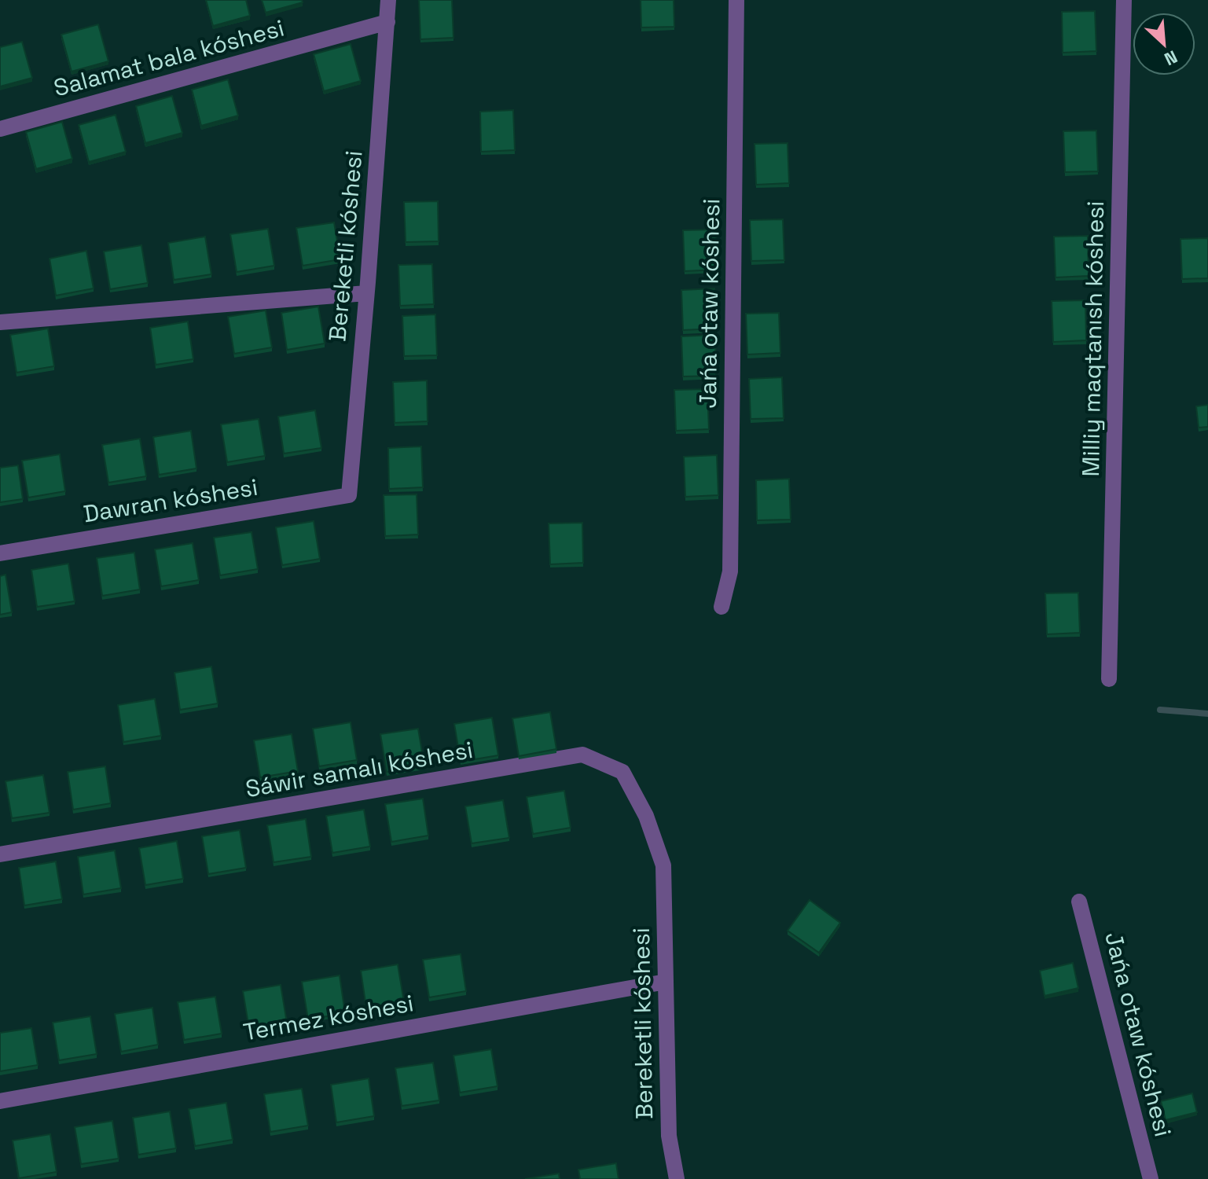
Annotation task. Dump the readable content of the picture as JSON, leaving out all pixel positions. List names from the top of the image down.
{
  "streets": {
    "street": [
      "Salamat bala kóshesi",
      "Bereketli kóshesi",
      "Jańa otaw kóshesi",
      "Milliy maqtanısh kóshesi",
      "Dawran kóshesi",
      "Sáwir samalı kóshesi",
      "Termez kóshesi"
    ]
  },
  "crossings": [
    ["Salamat bala kóshesi", "Bereketli kóshesi"],
    ["Bereketli kóshesi", "Dawran kóshesi"],
    ["Bereketli kóshesi", "Sáwir samalı kóshesi"],
    ["Bereketli kóshesi", "Termez kóshesi"]
  ],
  "north": "bottom right"
}
